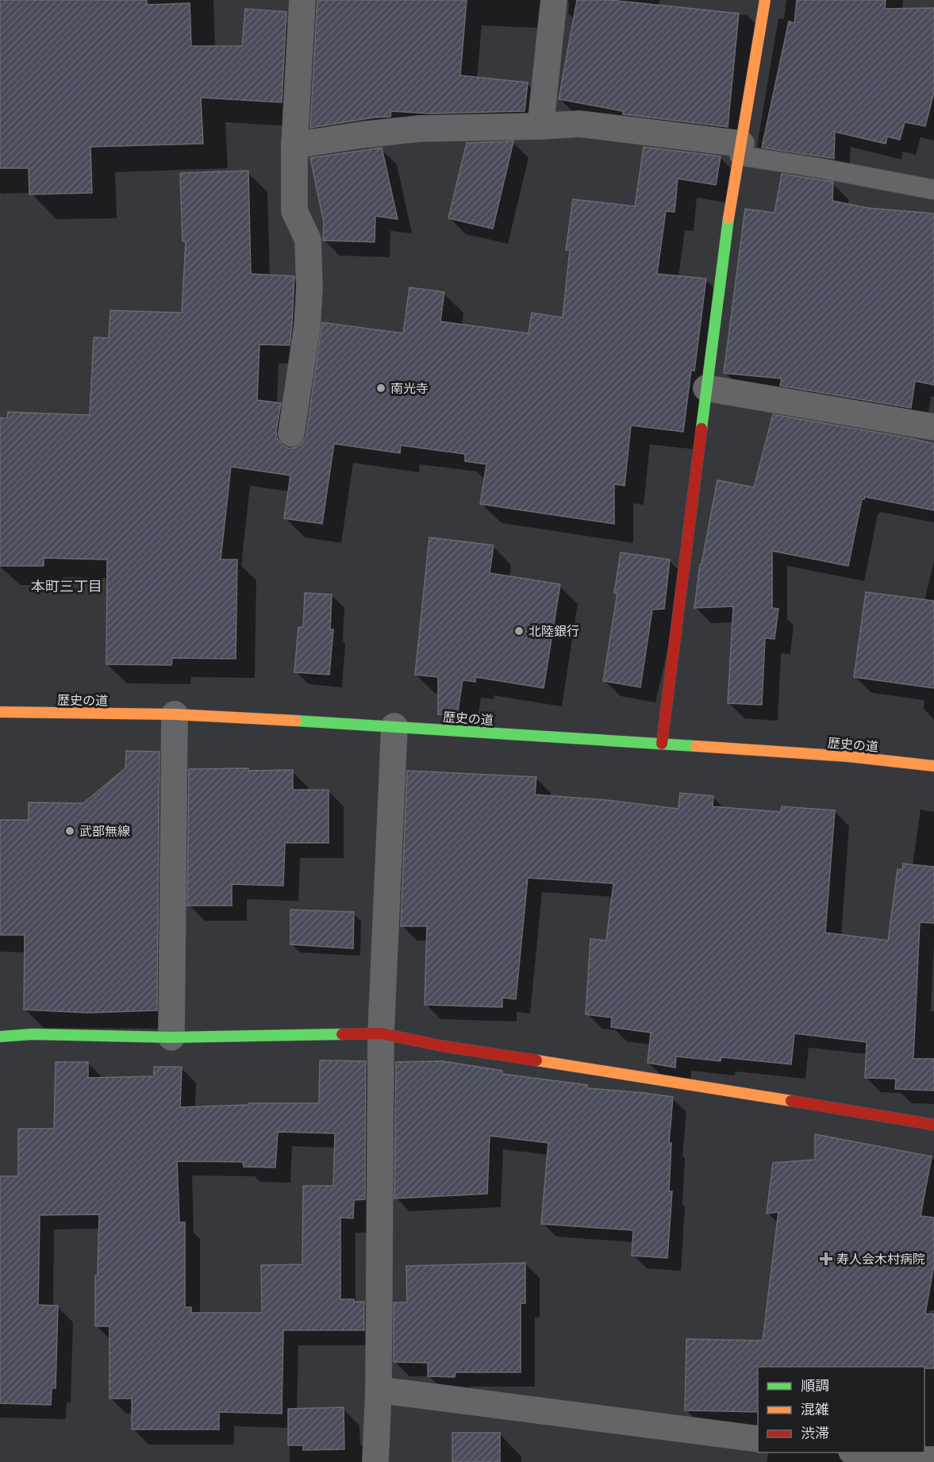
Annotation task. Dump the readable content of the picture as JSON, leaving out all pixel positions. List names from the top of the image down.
{
  "streets": {
    "street": ["歴史の道"]
  },
  "districts": ["本町三丁目"],
  "places": {
    "other": ["南光寺", "北陸銀行", "武部無線"],
    "health": ["寿人会木村病院"]
  },
  "legend": ["順調", "混雑", "渋滞"]
}
